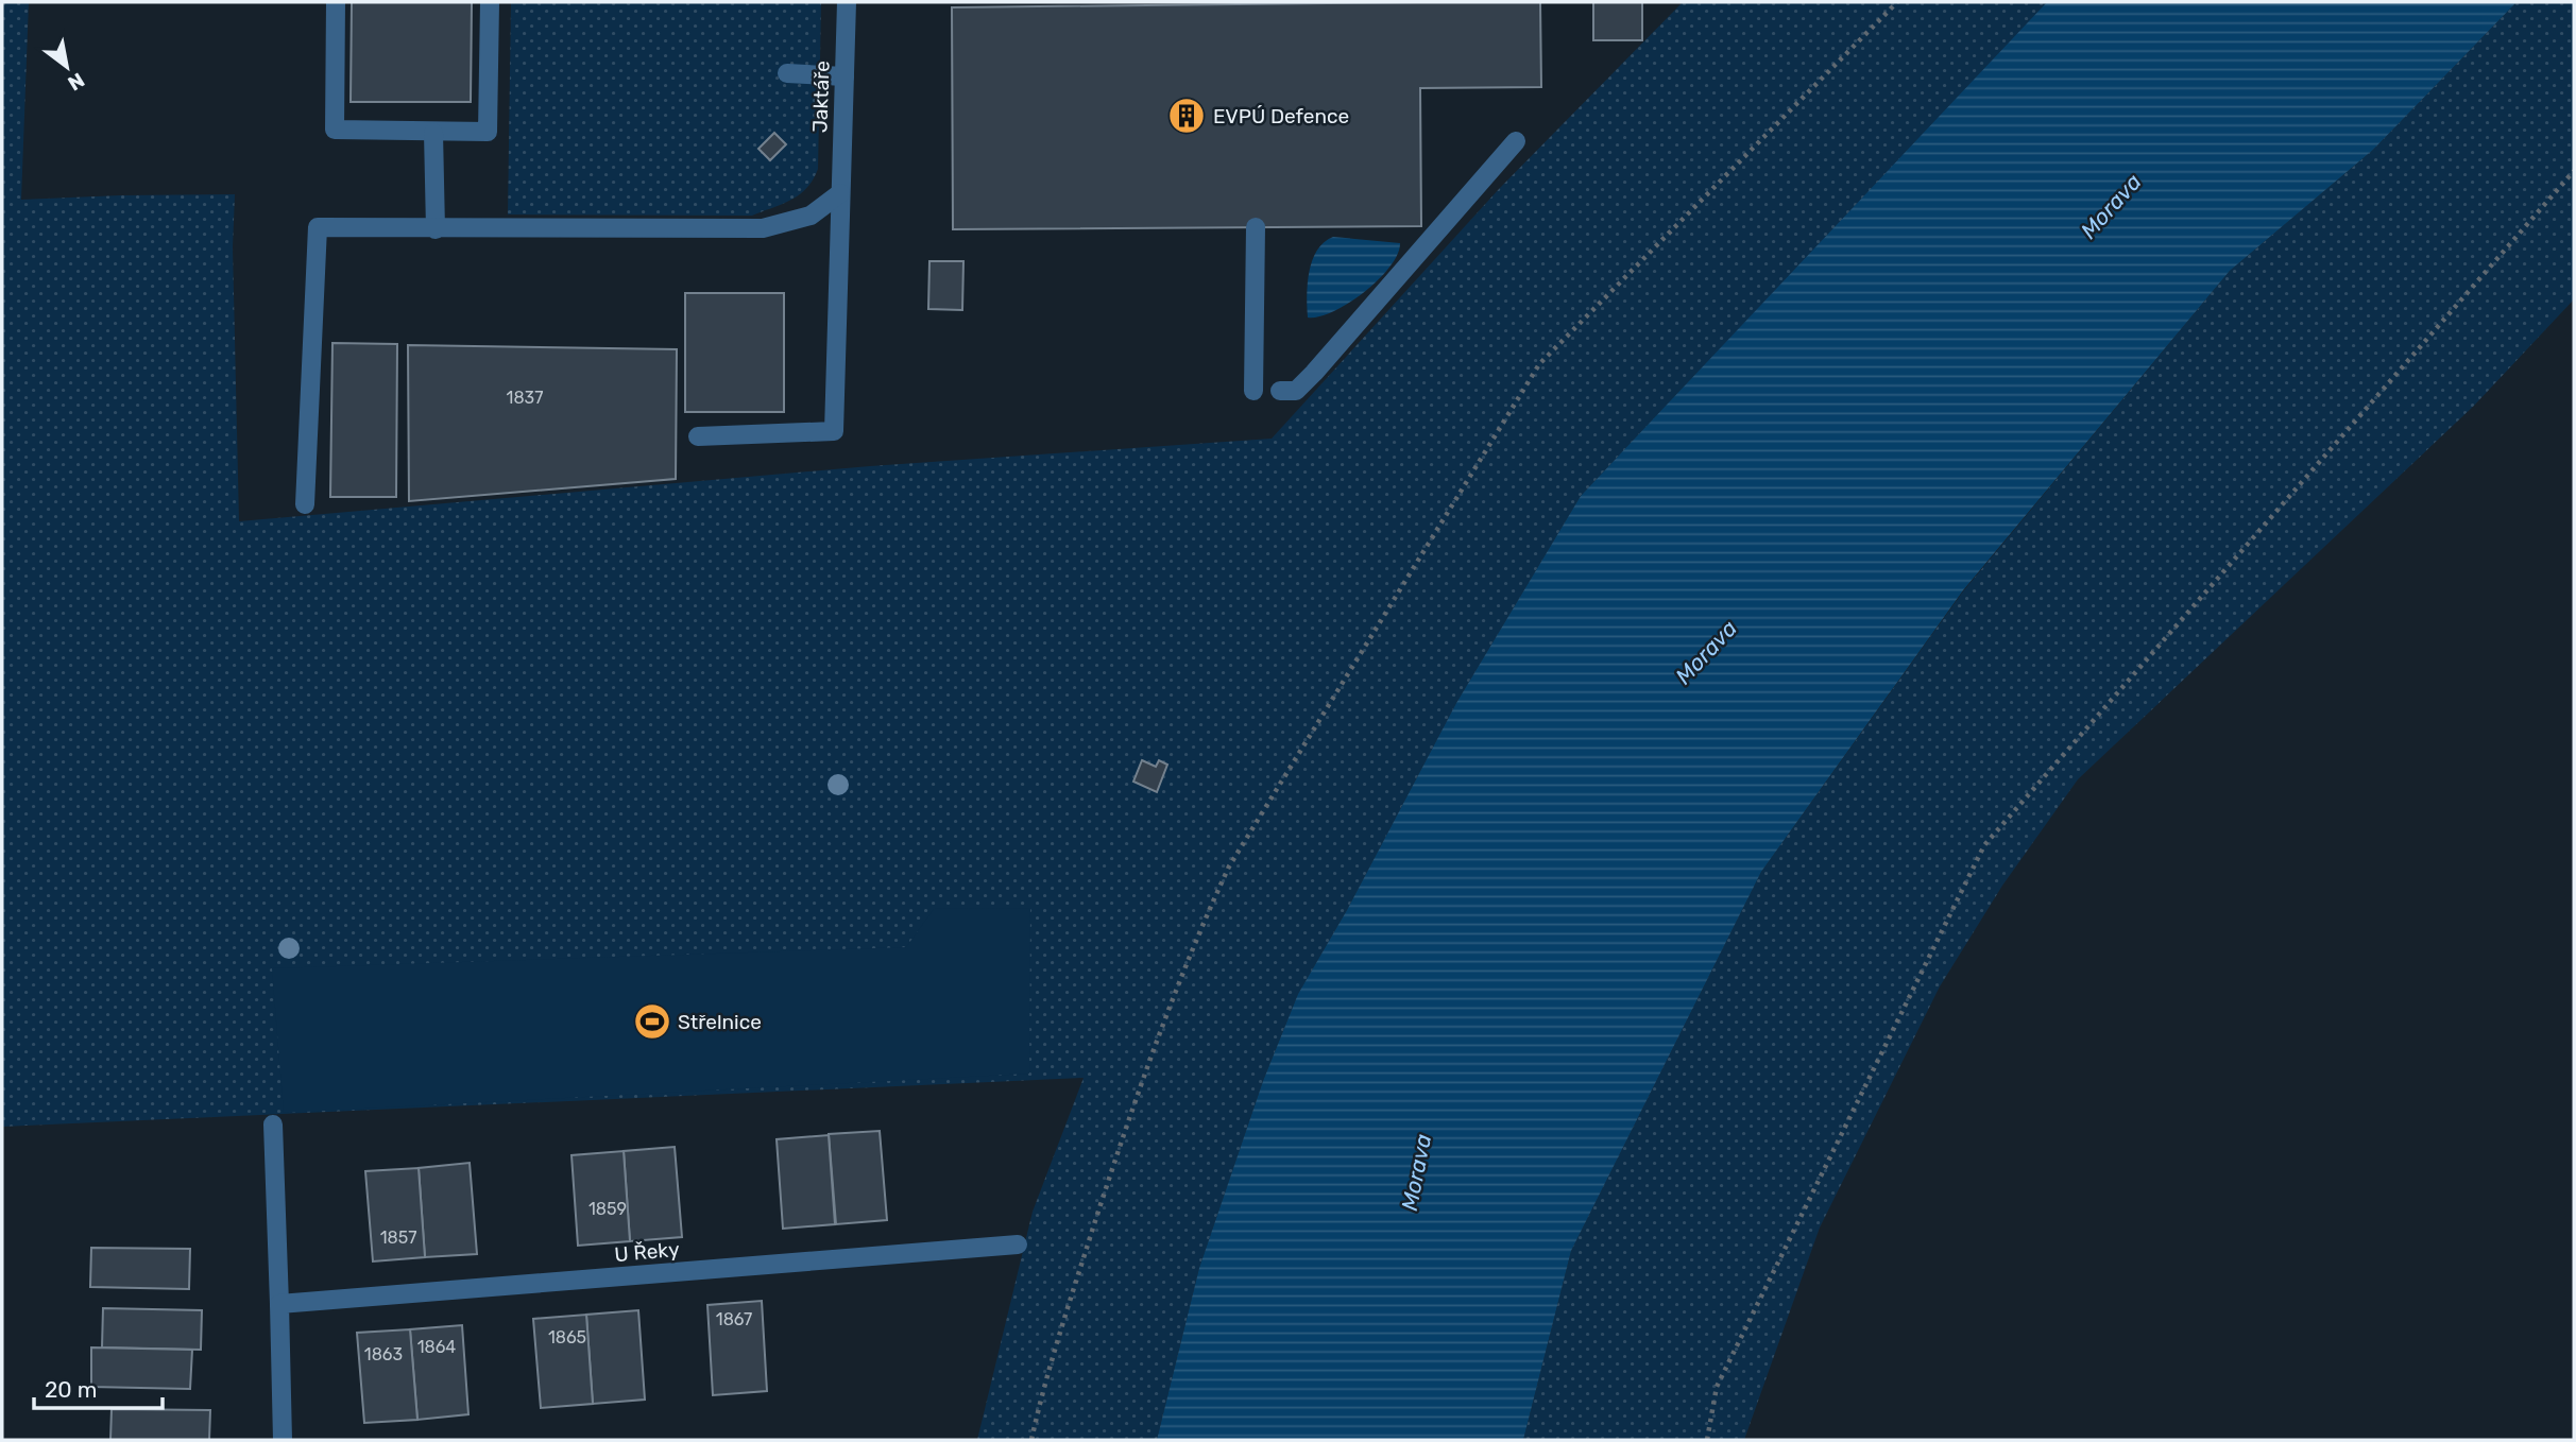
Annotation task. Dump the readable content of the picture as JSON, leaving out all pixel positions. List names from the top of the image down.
{
  "streets": {
    "street": ["Jaktáře", "U Řeky"]
  },
  "water": ["Morava"],
  "places": {
    "building": ["EVPÚ Defence"],
    "sports": ["Střelnice"]
  },
  "house_numbers": [
    "1837",
    "1859",
    "1857",
    "1867",
    "1865",
    "1864",
    "1863"
  ],
  "scale_bar": "20 m",
  "north": "bottom right"
}
